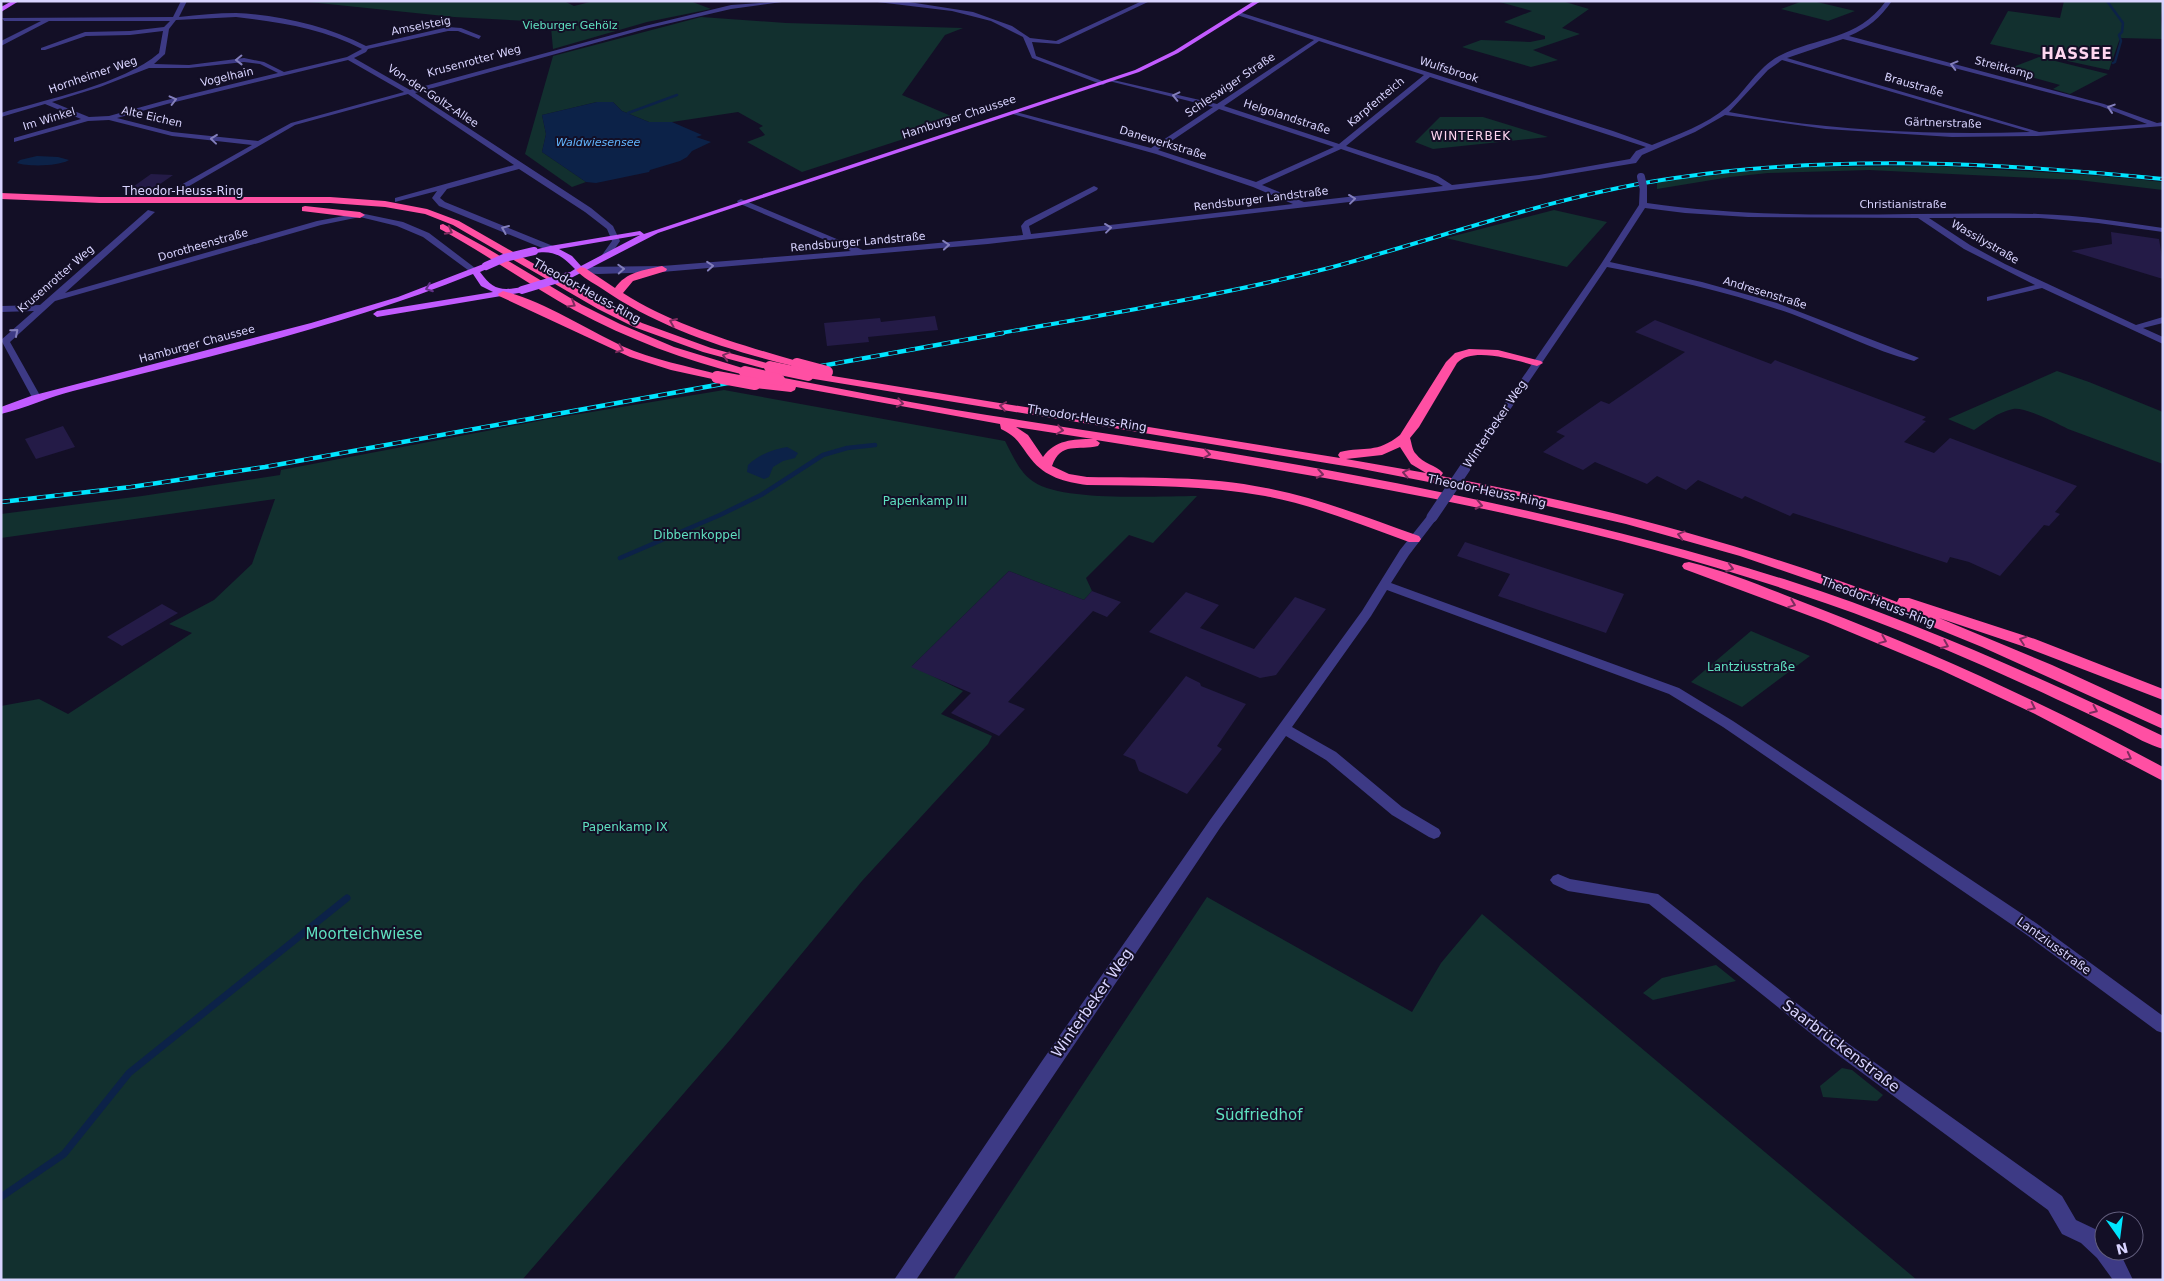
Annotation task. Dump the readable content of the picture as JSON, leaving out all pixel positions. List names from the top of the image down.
{
  "streets": {
    "highway": ["Theodor-Heuss-Ring"],
    "main road": ["Hamburger Chaussee"],
    "street": [
      "Amselsteig",
      "Krusenrotter Weg",
      "Streitkamp",
      "Wulfsbrook",
      "Hornheimer Weg",
      "Vogelhain",
      "Schleswiger Straße",
      "Braustraße",
      "Von-der-Goltz-Allee",
      "Karpfenteich",
      "Alte Eichen",
      "Helgolandstraße",
      "Im Winkel",
      "Gärtnerstraße",
      "Danewerkstraße",
      "Rendsburger Landstraße",
      "Christianistraße",
      "Wassilystraße",
      "Dorotheenstraße",
      "Andresenstraße",
      "Winterbeker Weg",
      "Lantziusstraße",
      "Saarbrückenstraße"
    ]
  },
  "crossings": [
    ["Krusenrotter Weg", "Von-der-Goltz-Allee"],
    ["Krusenrotter Weg", "Alte Eichen"],
    ["Krusenrotter Weg", "Hamburger Chaussee"],
    ["Krusenrotter Weg", "Dorotheenstraße"],
    ["Streitkamp", "Gärtnerstraße"],
    ["Wulfsbrook", "Schleswiger Straße"],
    ["Wulfsbrook", "Karpfenteich"],
    ["Wulfsbrook", "Hamburger Chaussee"],
    ["Hornheimer Weg", "Alte Eichen"],
    ["Vogelhain", "Von-der-Goltz-Allee"],
    ["Vogelhain", "Alte Eichen"],
    ["Schleswiger Straße", "Helgolandstraße"],
    ["Schleswiger Straße", "Danewerkstraße"],
    ["Braustraße", "Gärtnerstraße"],
    ["Von-der-Goltz-Allee", "Hamburger Chaussee"],
    ["Karpfenteich", "Helgolandstraße"],
    ["Karpfenteich", "Danewerkstraße"],
    ["Alte Eichen", "Im Winkel"],
    ["Hamburger Chaussee", "Helgolandstraße"],
    ["Hamburger Chaussee", "Danewerkstraße"],
    ["Hamburger Chaussee", "Rendsburger Landstraße"],
    ["Helgolandstraße", "Rendsburger Landstraße"],
    ["Danewerkstraße", "Rendsburger Landstraße"],
    ["Christianistraße", "Wassilystraße"],
    ["Christianistraße", "Winterbeker Weg"],
    ["Andresenstraße", "Winterbeker Weg"],
    ["Winterbeker Weg", "Lantziusstraße"]
  ],
  "one_way": ["Streitkamp", "Rendsburger Landstraße"],
  "districts": ["HASSEE", "WINTERBEK"],
  "water": ["Waldwiesensee"],
  "parks": [
    "Vieburger Gehölz",
    "Papenkamp III",
    "Dibbernkoppel",
    "Lantziusstraße",
    "Papenkamp IX",
    "Moorteichwiese",
    "Südfriedhof"
  ],
  "north": "bottom"
}
